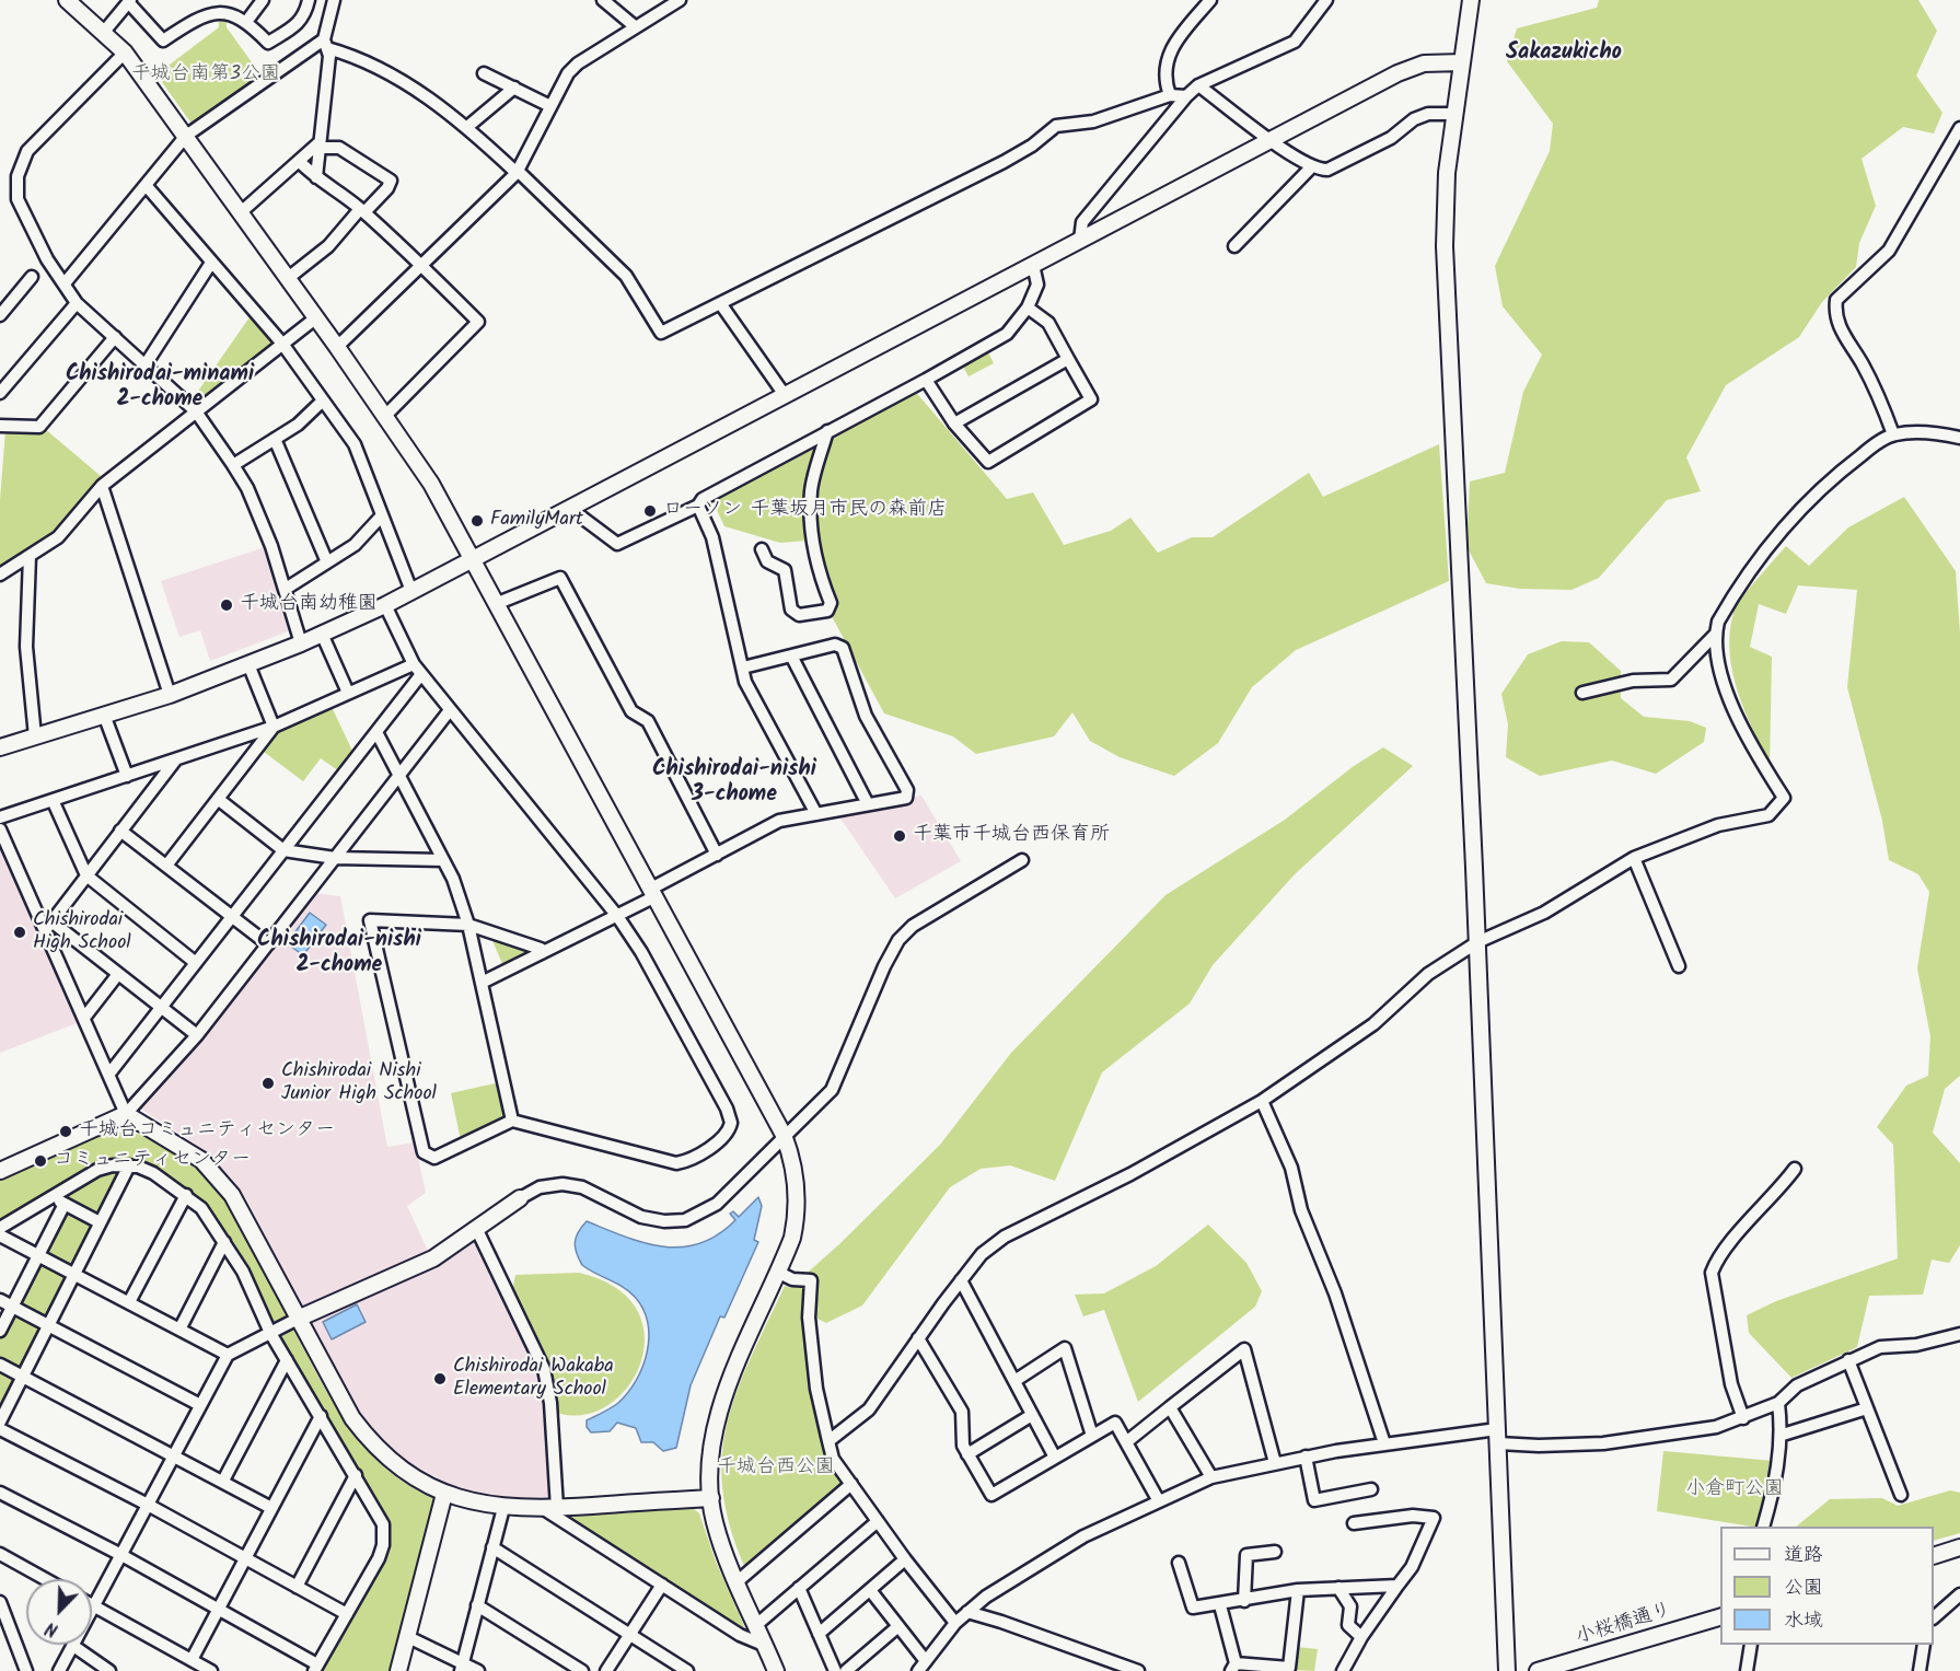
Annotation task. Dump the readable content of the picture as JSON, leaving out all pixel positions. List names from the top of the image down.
{
  "streets": {
    "street": ["小桜橋通り"]
  },
  "districts": [
    "Sakazukicho",
    "Chishirodai-minami 2-chome",
    "Chishirodai-nishi 3-chome",
    "Chishirodai-nishi 2-chome"
  ],
  "parks": ["千城台南第3公園", "千城台西公園", "小倉町公園"],
  "places": [
    "ローソン 千葉坂月市民の森前店",
    "FamilyMart",
    "千城台南幼稚園",
    "千葉市千城台西保育所",
    "Chishirodai High School",
    "Chishirodai Nishi Junior High School",
    "千城台コミュニティセンター",
    "コミュニティセンター",
    "Chishirodai Wakaba Elementary School"
  ],
  "legend": ["道路", "公園", "水域"],
  "north": "bottom left"
}
